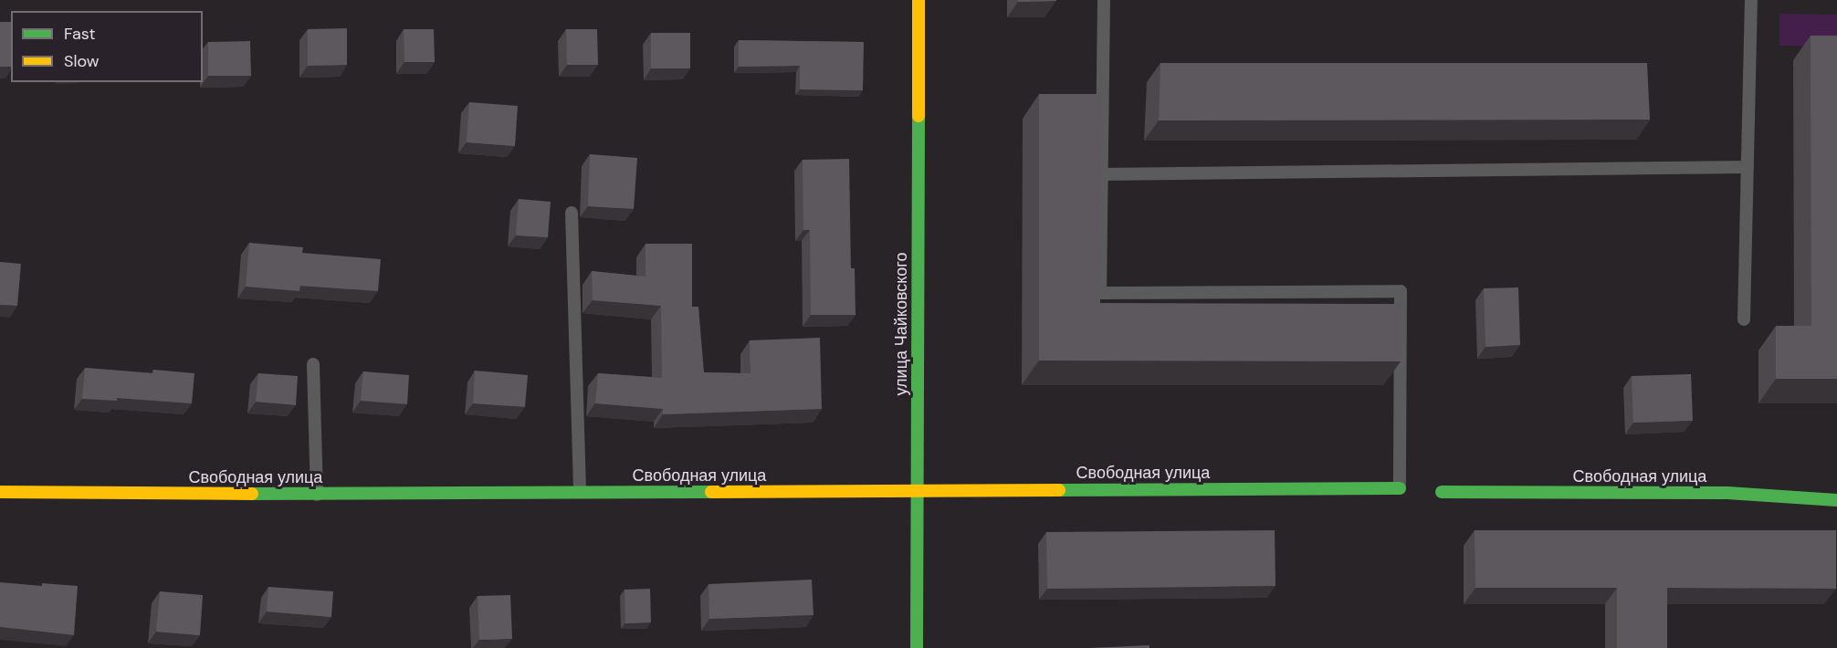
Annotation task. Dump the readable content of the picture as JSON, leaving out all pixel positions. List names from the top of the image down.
{
  "streets": {
    "street": ["улица Чайковского", "Свободная улица"]
  },
  "crossings": [
    ["улица Чайковского", "Свободная улица"]
  ],
  "legend": ["Fast", "Slow"]
}
